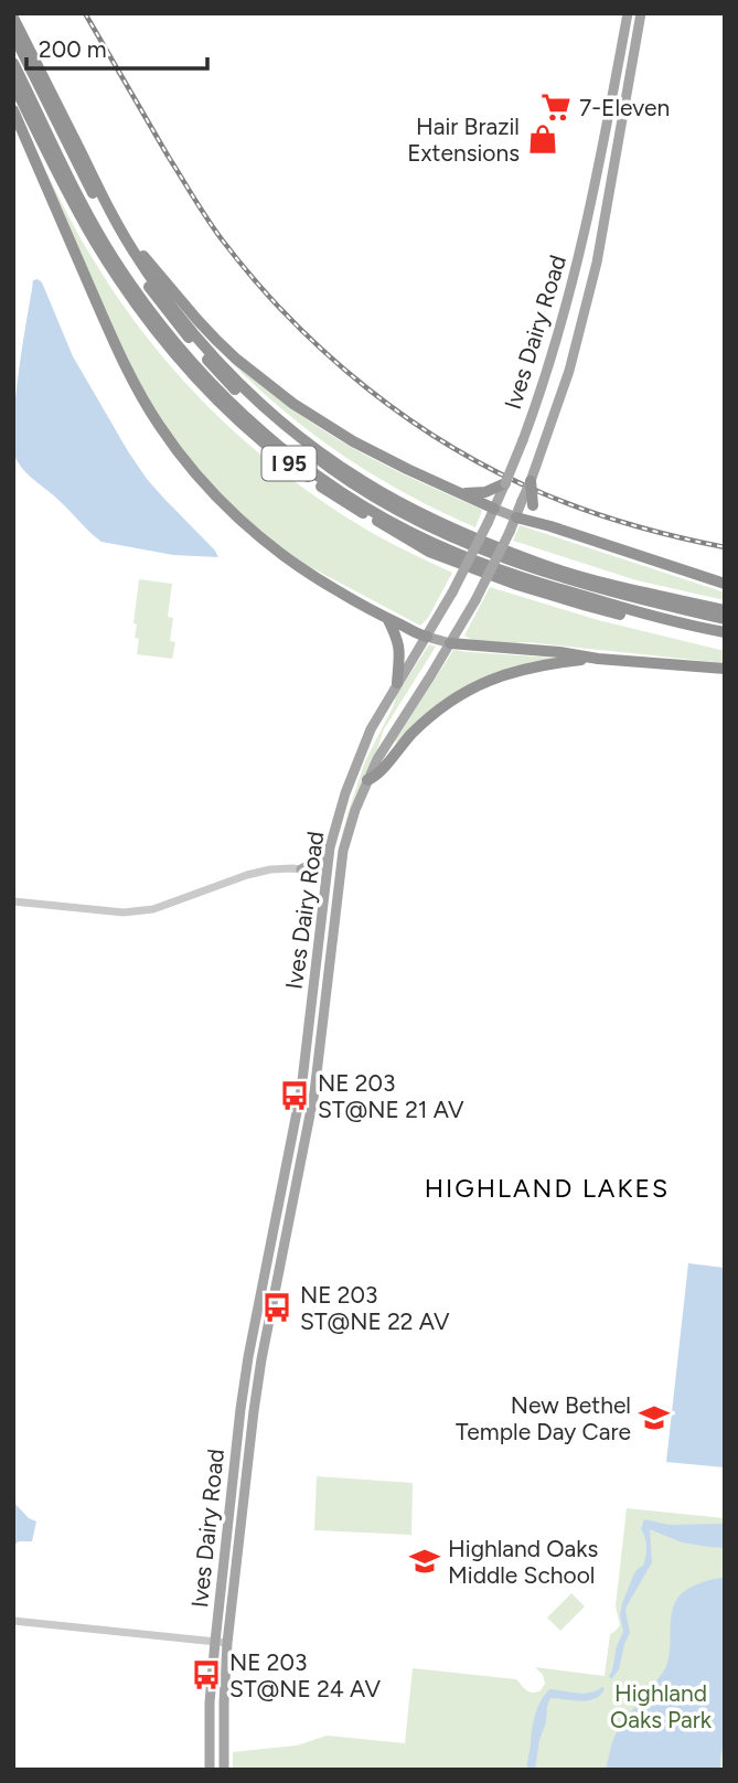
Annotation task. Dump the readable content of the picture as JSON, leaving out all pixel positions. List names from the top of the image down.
{
  "streets": {
    "highway": ["I 95"],
    "main road": ["Ives Dairy Road"]
  },
  "districts": ["HIGHLAND LAKES"],
  "parks": ["Highland Oaks Park"],
  "places": {
    "supermarket": ["7-Eleven"],
    "shop": ["Hair Brazil Extensions"],
    "bus stop": ["NE 203 ST@NE 21 AV", "NE 203 ST@NE 22 AV", "NE 203 ST@NE 24 AV"],
    "school or university": ["New Bethel Temple Day Care", "Highland Oaks Middle School"]
  },
  "scale_bar": "200 m"
}
